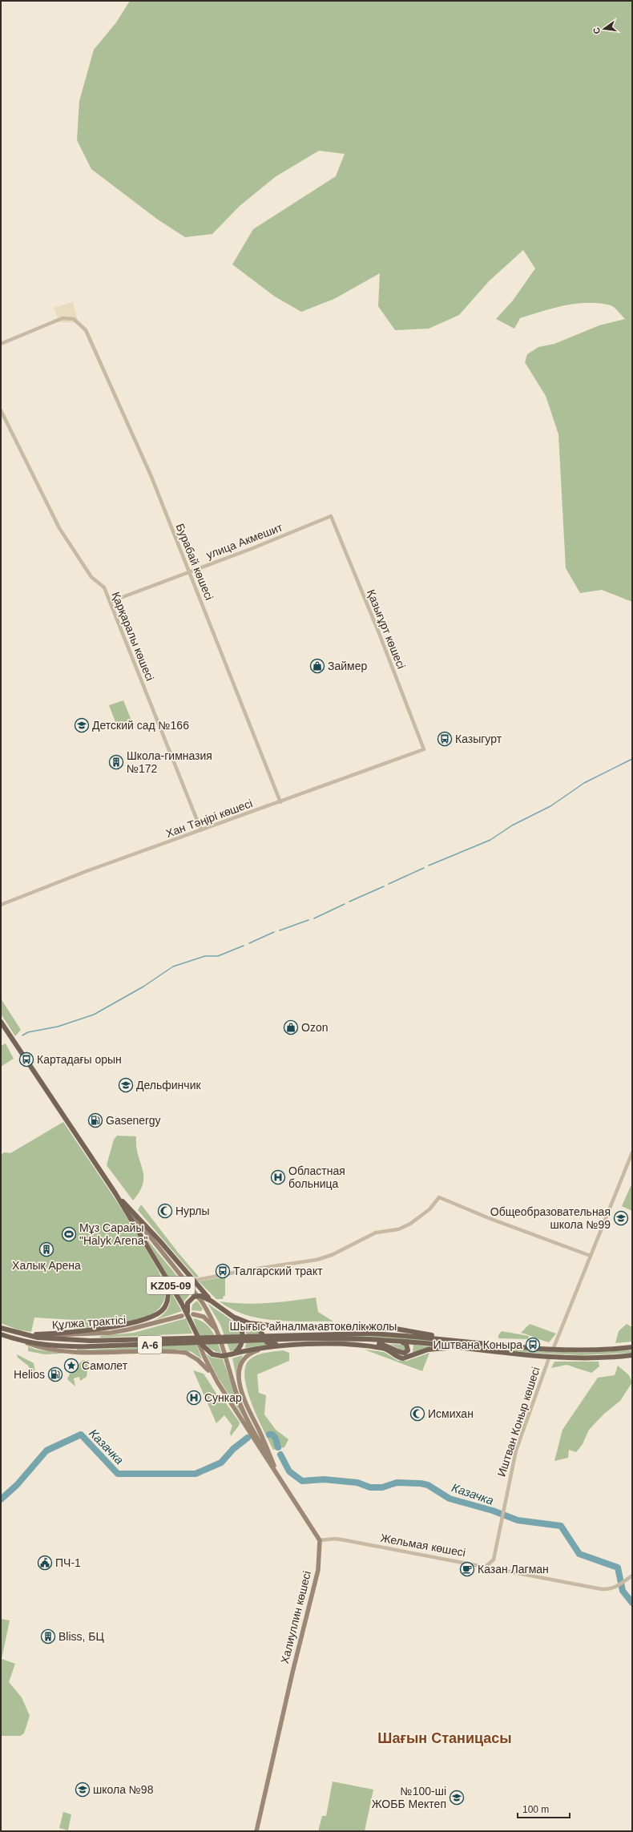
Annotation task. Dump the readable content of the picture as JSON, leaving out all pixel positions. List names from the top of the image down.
{
  "streets": {
    "main road": [
      "KZ05-09",
      "Құлжа трактісі",
      "Шығыс айналма автокөлік жолы",
      "A-6",
      "Халиуллин көшесі"
    ],
    "street": [
      "улица Акмешит",
      "Бурабай көшесі",
      "Қазығұрт көшесі",
      "Қарқаралы көшесі",
      "Хан Тәңірі көшесі",
      "Иштван Коныр көшесі",
      "Жельмая көшесі"
    ]
  },
  "crossings": [
    ["улица Акмешит", "Бурабай көшесі"],
    ["улица Акмешит", "Қазығұрт көшесі"],
    ["улица Акмешит", "Қарқаралы көшесі"],
    ["Бурабай көшесі", "Хан Тәңірі көшесі"],
    ["Қазығұрт көшесі", "Хан Тәңірі көшесі"],
    ["Қарқаралы көшесі", "Хан Тәңірі көшесі"],
    ["Құлжа трактісі", "Шығыс айналма автокөлік жолы"],
    ["Құлжа трактісі", "A-6"],
    ["Шығыс айналма автокөлік жолы", "A-6"],
    ["Шығыс айналма автокөлік жолы", "Иштван Коныр көшесі"],
    ["Иштван Коныр көшесі", "Жельмая көшесі"],
    ["Жельмая көшесі", "Халиуллин көшесі"]
  ],
  "districts": ["Шағын Станицасы"],
  "water": ["Казачка"],
  "places": {
    "shop": ["Займер", "Ozon"],
    "school or university": [
      "Детский сад №166",
      "Дельфинчик",
      "Общеобразовательная школа №99",
      "школа №98",
      "№100-ші ЖОББ Мектеп"
    ],
    "bus stop": [
      "Казыгурт",
      "Картадағы орын",
      "Талгарский тракт",
      "Иштвана Коныра"
    ],
    "building": ["Школа-гимназия №172", "Халық Арена", "Bliss, БЦ"],
    "fuel station": ["Gasenergy", "Helios"],
    "hospital": ["Областная больница", "Сункар"],
    "mosque": ["Нурлы", "Исмихан"],
    "sports": ["Мұз Сарайы \"Halyk Arena\""],
    "place": ["Самолет"],
    "public building": ["ПЧ-1"],
    "cafe": ["Казан Лагман"]
  },
  "scale_bar": "100 m",
  "north": "left"
}
